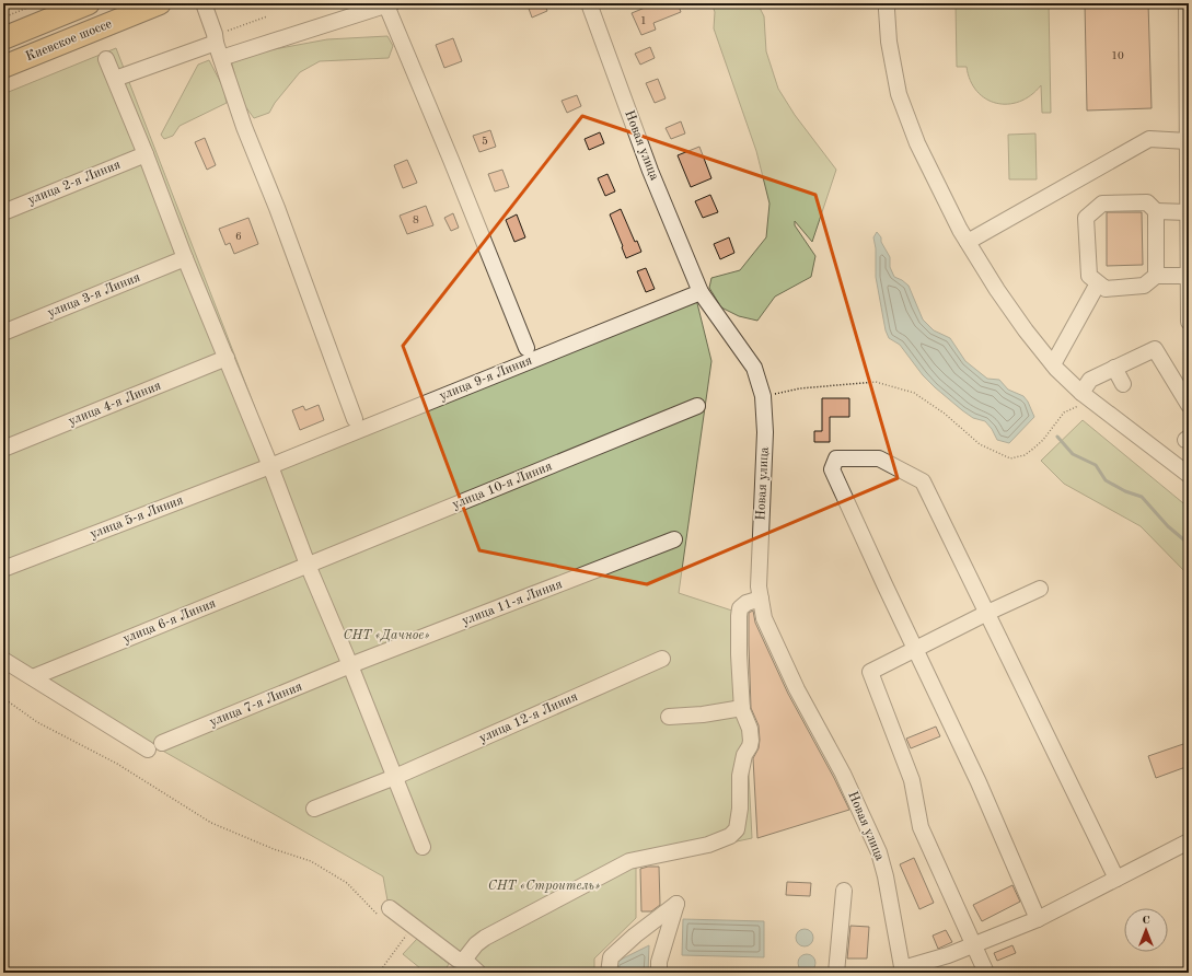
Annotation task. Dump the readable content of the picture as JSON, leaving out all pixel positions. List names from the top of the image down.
{
  "streets": {
    "highway": ["Киевское шоссе"],
    "street": [
      "Новая улица",
      "улица 2-я Линия",
      "улица 3-я Линия",
      "улица 9-я Линия",
      "улица 4-я Линия",
      "улица 10-я Линия",
      "улица 5-я Линия",
      "улица 11-я Линия",
      "улица 6-я Линия",
      "улица 7-я Линия",
      "улица 12-я Линия"
    ]
  },
  "crossings": [
    ["Новая улица", "улица 9-я Линия"],
    ["улица 9-я Линия", "улица 5-я Линия"],
    ["улица 10-я Линия", "улица 6-я Линия"],
    ["улица 11-я Линия", "улица 7-я Линия"]
  ],
  "parks": ["СНТ «Дачное»", "СНТ «Строитель»"],
  "house_numbers": [
    "1",
    "10",
    "5",
    "8",
    "6"
  ],
  "north": "top"
}
